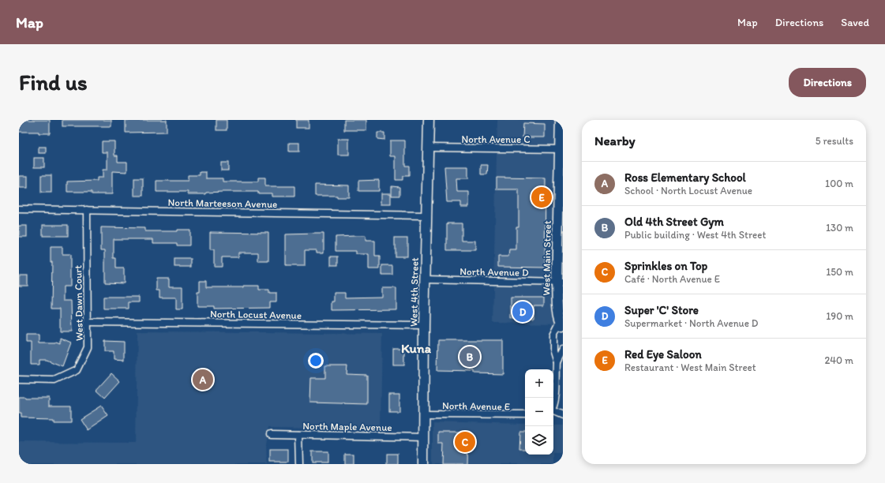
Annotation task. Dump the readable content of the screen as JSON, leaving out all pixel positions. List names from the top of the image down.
{
  "streets": {
    "main road": ["West Main Street", "West 4th Street"],
    "street": [
      "North Avenue C",
      "North Marteeson Avenue",
      "North Avenue D",
      "West Dawn Court",
      "North Locust Avenue",
      "North Avenue E",
      "North Maple Avenue"
    ]
  },
  "crossings": [
    ["North Avenue C", "West Main Street"],
    ["North Avenue C", "West 4th Street"],
    ["North Marteeson Avenue", "West 4th Street"],
    ["North Marteeson Avenue", "West Dawn Court"],
    ["West Main Street", "North Avenue D"],
    ["North Avenue D", "West 4th Street"],
    ["West 4th Street", "North Locust Avenue"],
    ["West 4th Street", "North Avenue E"],
    ["West 4th Street", "North Maple Avenue"],
    ["West Dawn Court", "North Locust Avenue"]
  ],
  "districts": ["Kuna"],
  "page": {
    "header": "Map",
    "nav": ["Map", "Directions", "Saved"],
    "buttons": "Directions",
    "title": "Find us",
    "heading": ["Nearby", "5 results"],
    "list": [
      {
        "mark": "A",
        "name": "Ross Elementary School",
        "note": "School · North Locust Avenue",
        "value": "100 m"
      },
      {
        "mark": "B",
        "name": "Old 4th Street Gym",
        "note": "Public building · West 4th Street",
        "value": "130 m"
      },
      {
        "mark": "C",
        "name": "Sprinkles on Top",
        "note": "Café · North Avenue E",
        "value": "150 m"
      },
      {
        "mark": "D",
        "name": "Super 'C' Store",
        "note": "Supermarket · North Avenue D",
        "value": "190 m"
      },
      {
        "mark": "E",
        "name": "Red Eye Saloon",
        "note": "Restaurant · West Main Street",
        "value": "240 m"
      }
    ],
    "pins": [
      "E",
      "D",
      "B",
      "A",
      "C"
    ],
    "map_buttons": ["+", "−"]
  }
}
